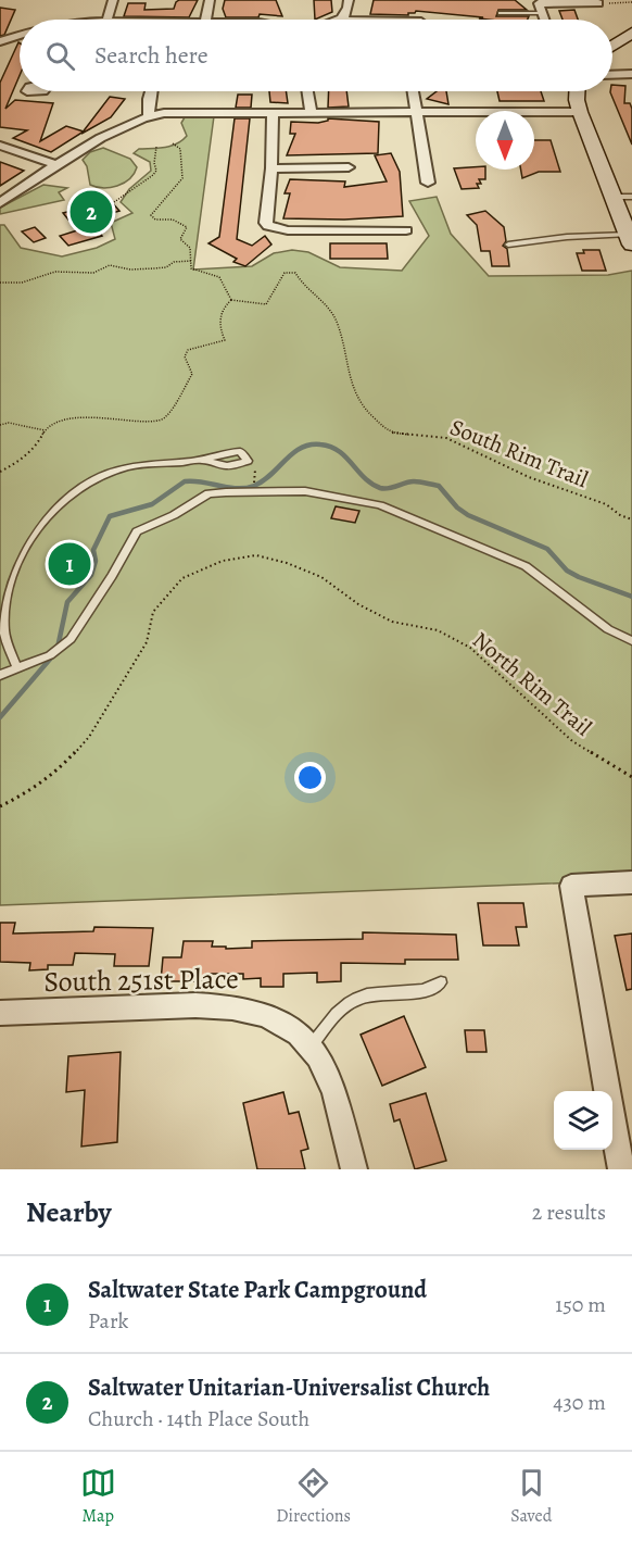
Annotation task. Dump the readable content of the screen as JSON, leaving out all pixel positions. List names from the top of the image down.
{
  "streets": {
    "street": ["South 251st Place"],
    "path": ["South Rim Trail", "North Rim Trail"]
  },
  "north": "bottom",
  "page": {
    "search": "Search here",
    "pins": ["2", "1"],
    "heading": ["Nearby", "2 results"],
    "list": [
      {
        "mark": "1",
        "name": "Saltwater State Park Campground",
        "note": "Park",
        "value": "150 m"
      },
      {
        "mark": "2",
        "name": "Saltwater Unitarian-Universalist Church",
        "note": "Church · 14th Place South",
        "value": "430 m"
      }
    ],
    "nav": ["Map", "Directions", "Saved"]
  }
}
